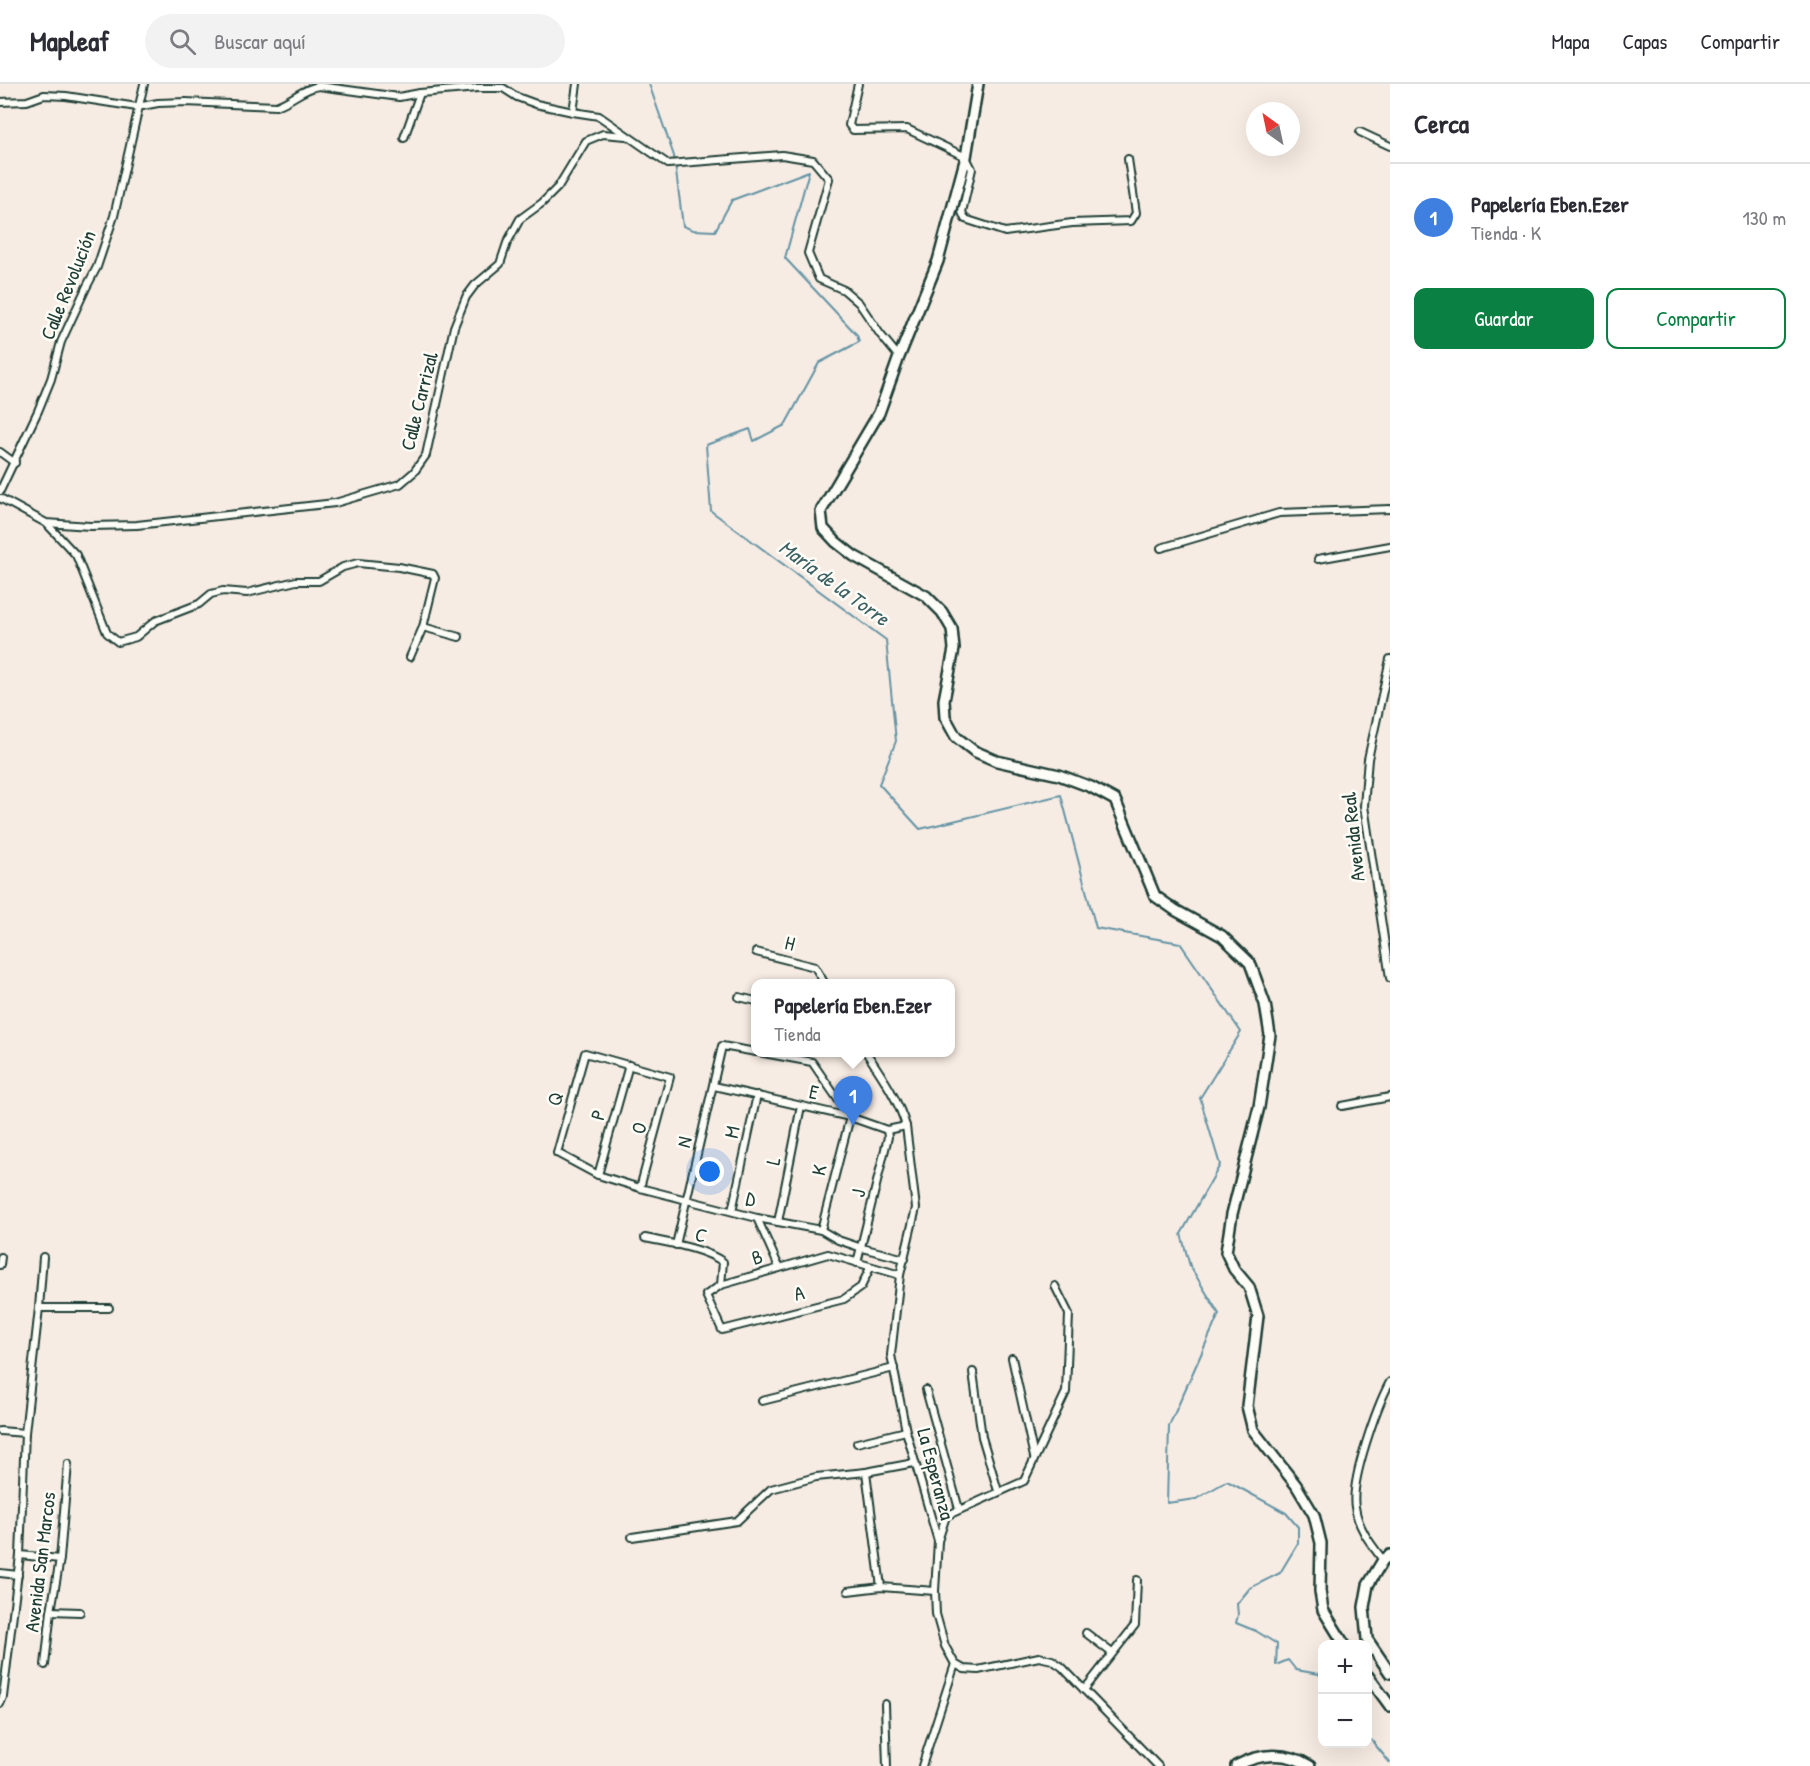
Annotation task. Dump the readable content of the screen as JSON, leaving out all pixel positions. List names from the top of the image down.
{
  "streets": {
    "street": [
      "Calle Revolución",
      "Calle Carrizal",
      "Avenida Real",
      "H",
      "E",
      "Q",
      "P",
      "O",
      "M",
      "N",
      "L",
      "K",
      "J",
      "D",
      "C",
      "B",
      "A",
      "La Esperanza",
      "Avenida San Marcos"
    ]
  },
  "crossings": [
    ["E", "M"],
    ["E", "N"],
    ["E", "L"],
    ["E", "K"],
    ["E", "J"],
    ["Q", "P"],
    ["Q", "O"],
    ["Q", "D"],
    ["P", "O"],
    ["P", "D"],
    ["O", "D"],
    ["M", "D"],
    ["N", "D"],
    ["N", "C"],
    ["L", "D"],
    ["K", "D"],
    ["J", "D"],
    ["J", "B"],
    ["D", "La Esperanza"],
    ["C", "B"],
    ["C", "A"],
    ["B", "A"]
  ],
  "water": ["María de la Torre"],
  "north": "top left",
  "page": {
    "header": "Mapleaf",
    "search": "Buscar aquí",
    "nav": ["Mapa", "Capas", "Compartir"],
    "heading": "Cerca",
    "list": [
      {
        "mark": "1",
        "name": "Papelería Eben.Ezer",
        "note": "Tienda · K",
        "value": "130 m"
      }
    ],
    "buttons": ["Guardar", "Compartir"],
    "popup": ["Papelería Eben.Ezer", "Tienda"],
    "pins": "1",
    "map_buttons": ["+", "−"]
  }
}
